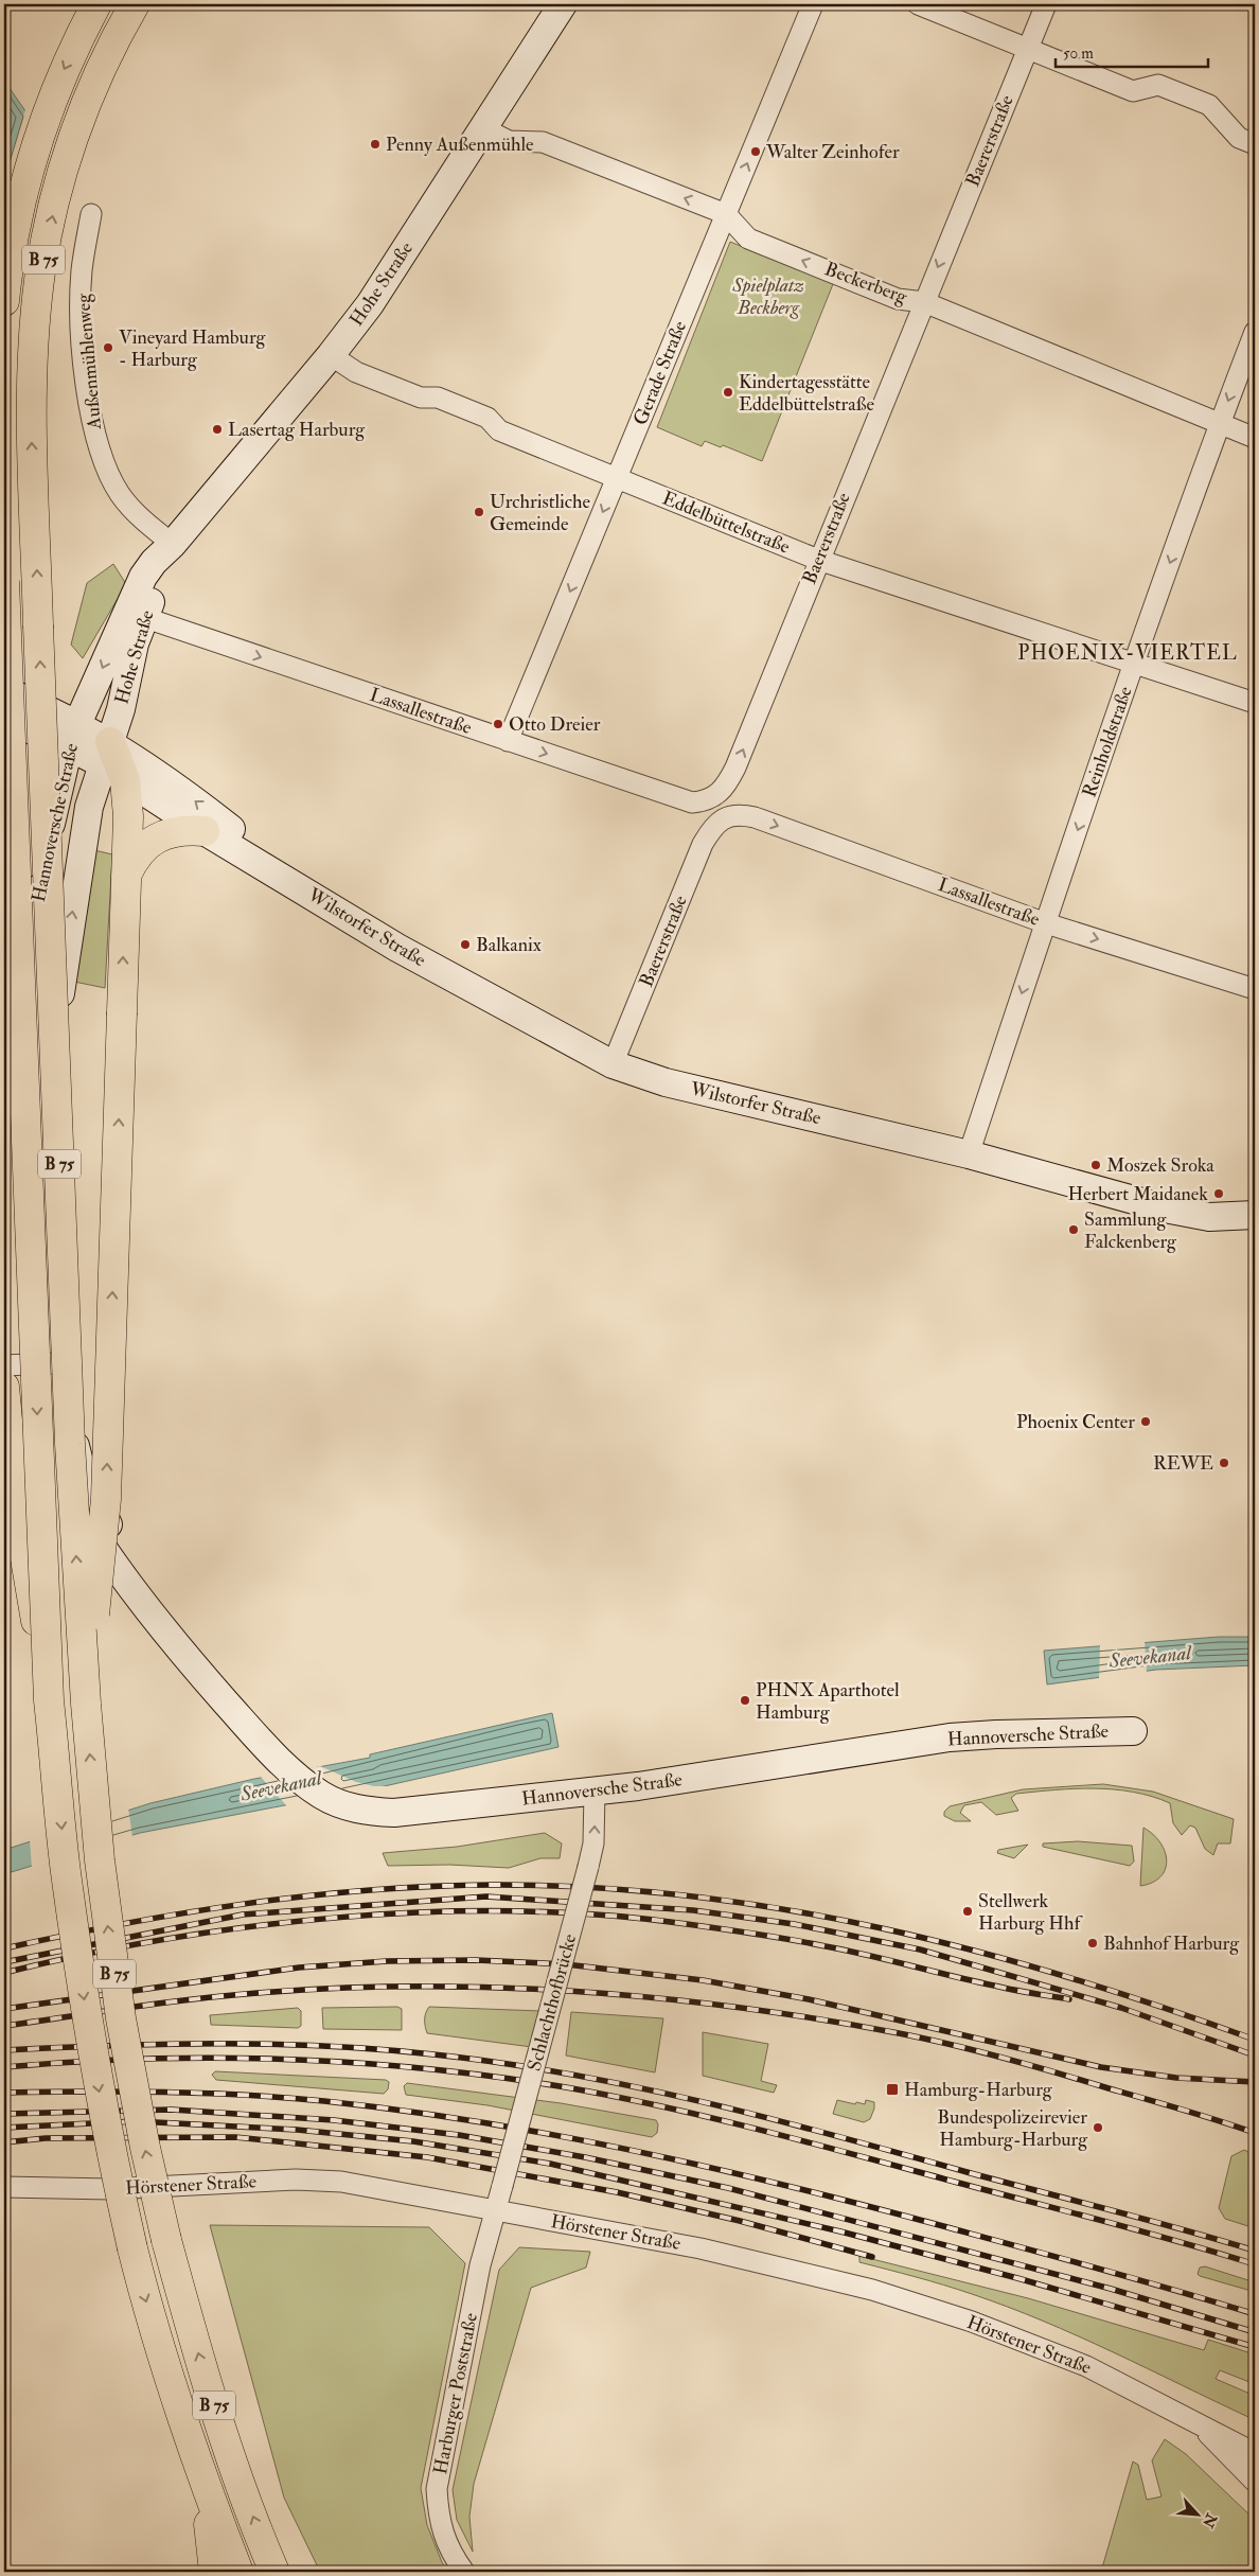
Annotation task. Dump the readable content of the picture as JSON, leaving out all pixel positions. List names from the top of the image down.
{
  "streets": {
    "highway": ["B 75"],
    "main road": ["Hohe Straße", "Hannoversche Straße", "Wilstorfer Straße"],
    "street": [
      "Baererstraße",
      "Beckerberg",
      "Außenmühlenweg",
      "Gerade Straße",
      "Eddelbüttelstraße",
      "Lassallestraße",
      "Reinholdstraße",
      "Schlachthofbrücke",
      "Hörstener Straße",
      "Harburger Poststraße"
    ]
  },
  "crossings": [
    ["Baererstraße", "Beckerberg"],
    ["Baererstraße", "Eddelbüttelstraße"],
    ["Baererstraße", "Lassallestraße"],
    ["Baererstraße", "Wilstorfer Straße"],
    ["B 75", "Hohe Straße"],
    ["B 75", "Hannoversche Straße"],
    ["B 75", "Wilstorfer Straße"],
    ["Beckerberg", "Hohe Straße"],
    ["Beckerberg", "Gerade Straße"],
    ["Beckerberg", "Reinholdstraße"],
    ["Hohe Straße", "Außenmühlenweg"],
    ["Hohe Straße", "Eddelbüttelstraße"],
    ["Hohe Straße", "Lassallestraße"],
    ["Hohe Straße", "Hannoversche Straße"],
    ["Hohe Straße", "Wilstorfer Straße"],
    ["Gerade Straße", "Eddelbüttelstraße"],
    ["Gerade Straße", "Lassallestraße"],
    ["Eddelbüttelstraße", "Reinholdstraße"],
    ["Lassallestraße", "Reinholdstraße"],
    ["Reinholdstraße", "Wilstorfer Straße"],
    ["Hannoversche Straße", "Wilstorfer Straße"],
    ["Hannoversche Straße", "Schlachthofbrücke"],
    ["Schlachthofbrücke", "Hörstener Straße"],
    ["Schlachthofbrücke", "Harburger Poststraße"],
    ["Hörstener Straße", "Harburger Poststraße"]
  ],
  "one_way": [
    "Beckerberg",
    "Lassallestraße",
    "Reinholdstraße",
    "Schlachthofbrücke"
  ],
  "districts": ["PHOENIX-VIERTEL"],
  "water": ["Seevekanal"],
  "parks": ["Spielplatz Beckberg"],
  "places": {
    "other": [
      "Penny Außenmühle",
      "Walter Zeinhofer",
      "Vineyard Hamburg - Harburg",
      "Kindertagesstätte Eddelbüttelstraße",
      "Lasertag Harburg",
      "Urchristliche Gemeinde",
      "Otto Dreier",
      "Balkanix",
      "Moszek Sroka",
      "Herbert Maidanek",
      "Sammlung Falckenberg",
      "Phoenix Center",
      "REWE",
      "PHNX Aparthotel Hamburg",
      "Stellwerk Harburg Hhf",
      "Bahnhof Harburg",
      "Bundespolizeirevier Hamburg-Harburg"
    ],
    "transit": ["Hamburg-Harburg"]
  },
  "scale_bar": "50 m",
  "north": "bottom right"
}
